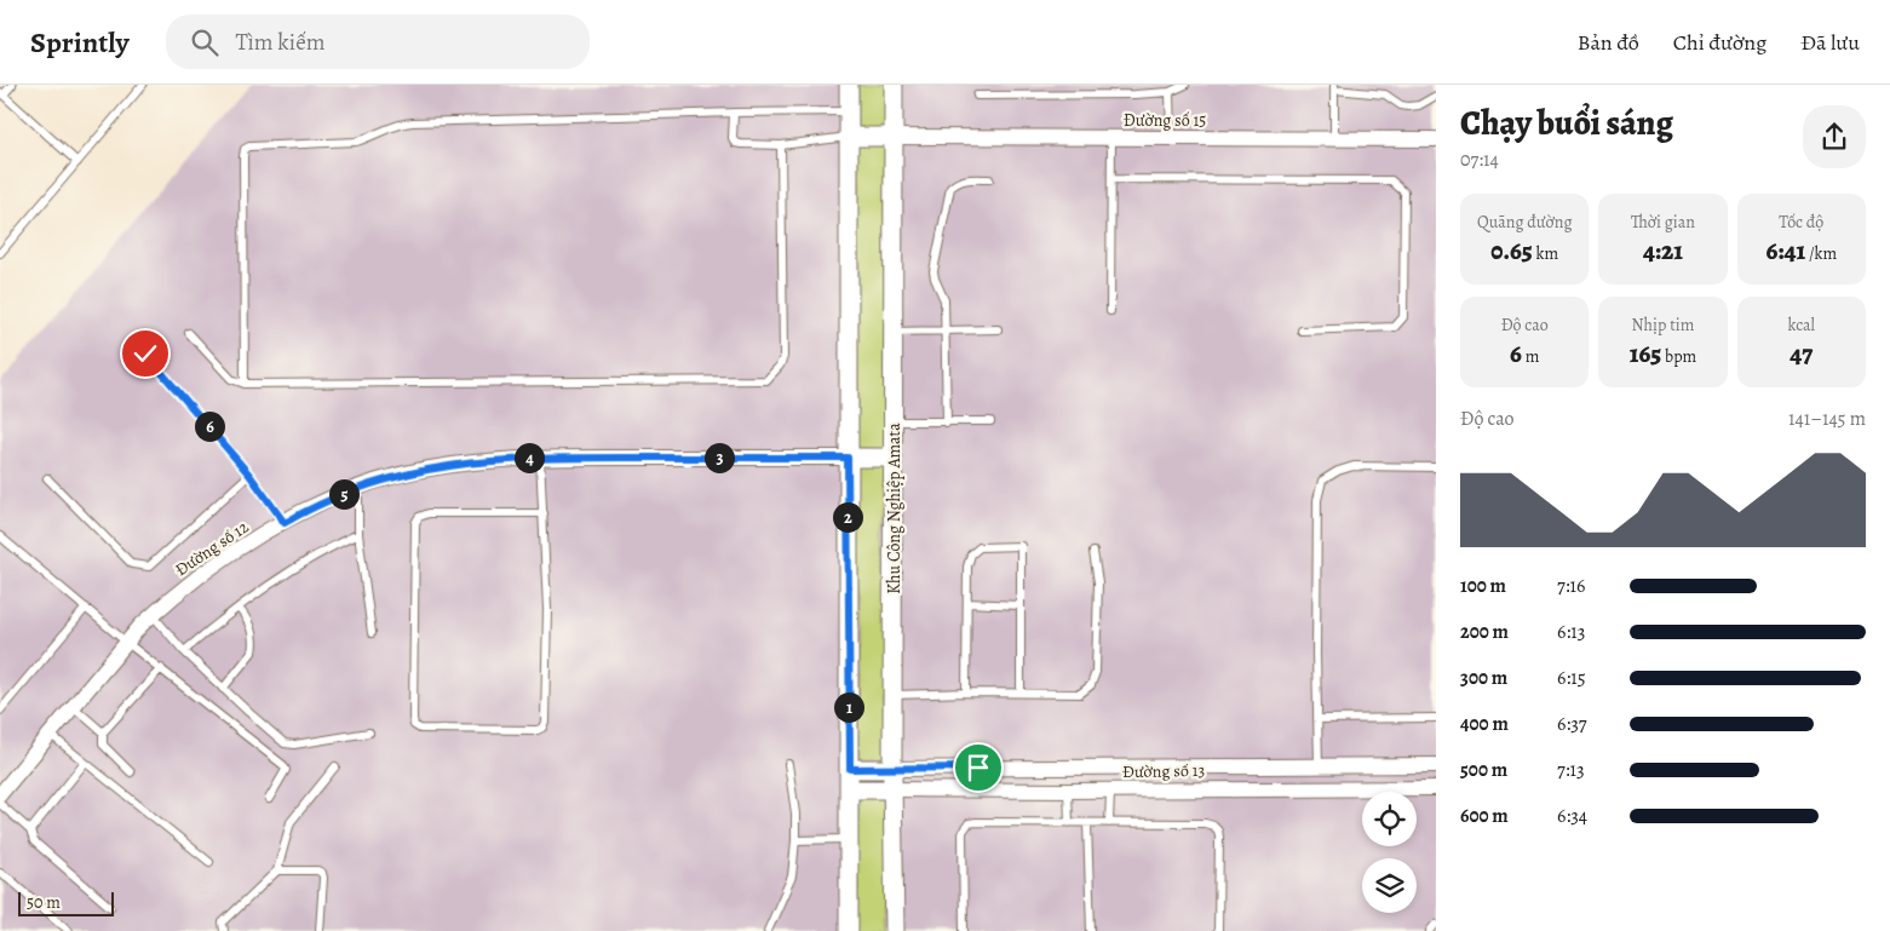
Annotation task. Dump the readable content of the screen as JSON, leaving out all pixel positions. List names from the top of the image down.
{
  "streets": {
    "street": [
      "Đường số 15",
      "Khu Công Nghiệp Amata",
      "Đường số 12",
      "Đường số 13"
    ]
  },
  "crossings": [
    ["Đường số 15", "Khu Công Nghiệp Amata"],
    ["Khu Công Nghiệp Amata", "Đường số 13"]
  ],
  "scale_bar": "50 m",
  "page": {
    "header": "Sprintly",
    "search": "Tìm kiếm",
    "nav": ["Bản đồ", "Chỉ đường", "Đã lưu"],
    "heading": ["Chạy buổi sáng", "07:14"],
    "stats": [
      ["Quãng đường", "0.65 km"],
      ["Thời gian", "4:21"],
      ["Tốc độ", "6:41 /km"],
      ["Độ cao", "6 m"],
      ["Nhịp tim", "165 bpm"],
      ["kcal", "47"]
    ],
    "chart": ["Độ cao", "141–145 m"],
    "pins": [
      "6",
      "3",
      "4",
      "5",
      "2",
      "1"
    ],
    "list": [
      {
        "name": "100 m",
        "note": "7:16"
      },
      {
        "name": "200 m",
        "note": "6:13"
      },
      {
        "name": "300 m",
        "note": "6:15"
      },
      {
        "name": "400 m",
        "note": "6:37"
      },
      {
        "name": "500 m",
        "note": "7:13"
      },
      {
        "name": "600 m",
        "note": "6:34"
      }
    ],
    "scale": "50 m"
  }
}
